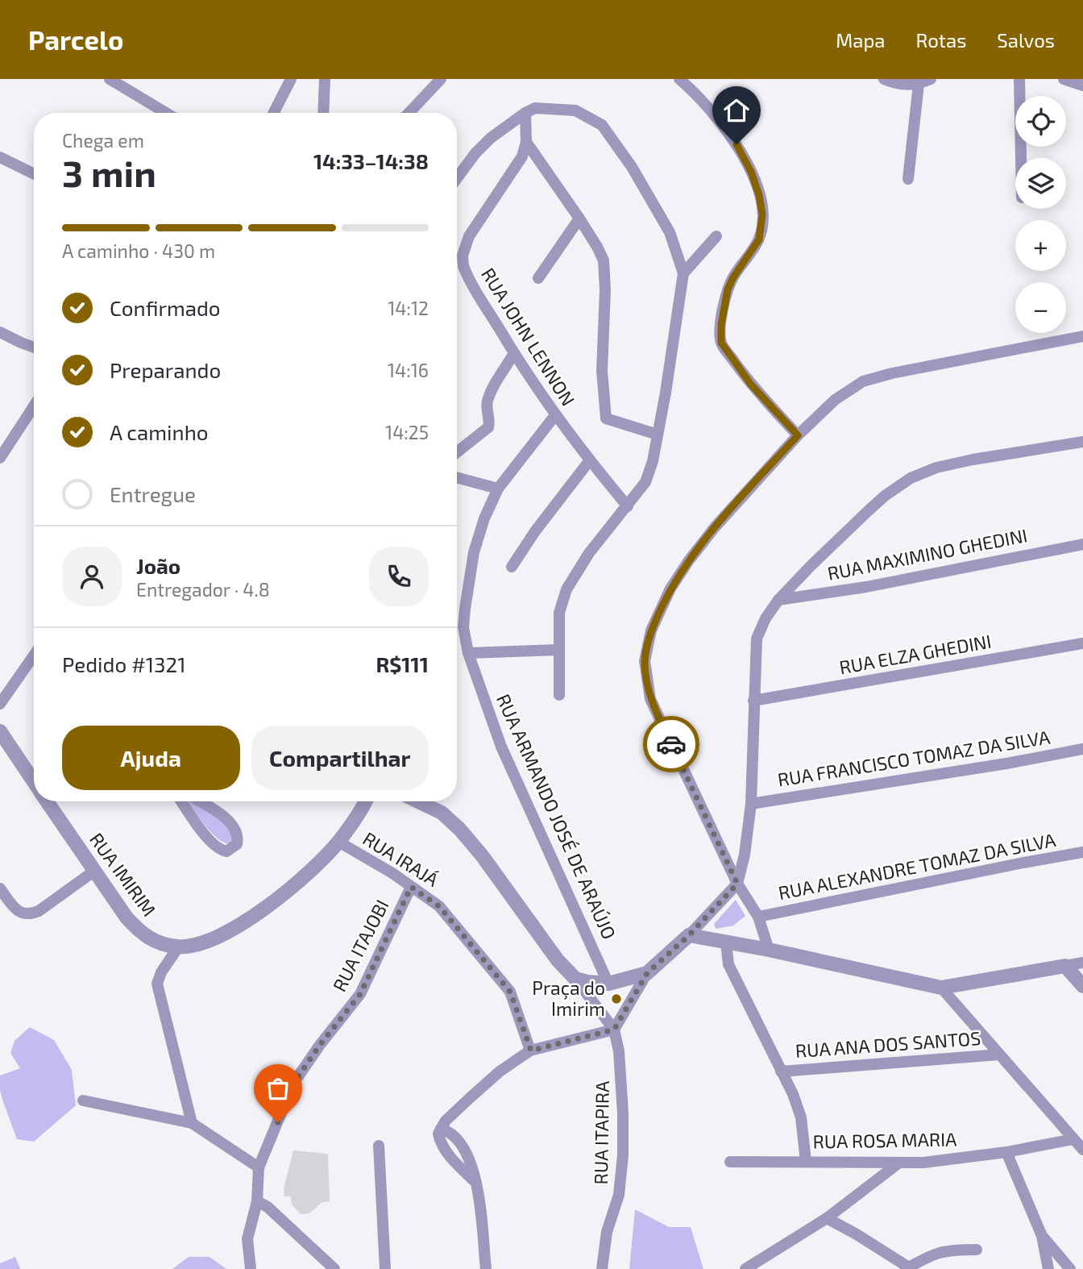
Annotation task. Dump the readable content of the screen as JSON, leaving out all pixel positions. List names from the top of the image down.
{
  "streets": {
    "street": [
      "RUA JOHN LENNON",
      "RUA MAXIMINO GHEDINI",
      "RUA ELZA GHEDINI",
      "RUA FRANCISCO TOMAZ DA SILVA",
      "RUA ARMANDO JOSÉ DE ARAÚJO",
      "RUA IRAJÁ",
      "RUA ALEXANDRE TOMAZ DA SILVA",
      "RUA IMIRIM",
      "RUA ITAJOBI",
      "RUA ANA DOS SANTOS",
      "RUA ITAPIRA",
      "RUA ROSA MARIA"
    ]
  },
  "crossings": [
    ["RUA JOHN LENNON", "RUA ARMANDO JOSÉ DE ARAÚJO"],
    ["RUA IRAJÁ", "RUA ITAJOBI"]
  ],
  "places": ["Praça do Imirim"],
  "page": {
    "header": "Parcelo",
    "nav": ["Mapa", "Rotas", "Salvos"],
    "map_buttons": ["+", "−"],
    "heading": ["3 min", "Chega em", "14:33–14:38"],
    "panel": [
      "João",
      "Entregador · 4.8",
      "Pedido #1321",
      "R$111"
    ],
    "bar": "A caminho · 430 m",
    "list": [
      ["Confirmado", "14:12"],
      ["Preparando", "14:16"],
      ["A caminho", "14:25"],
      "Entregue"
    ],
    "buttons": ["Ajuda", "Compartilhar"]
  }
}
